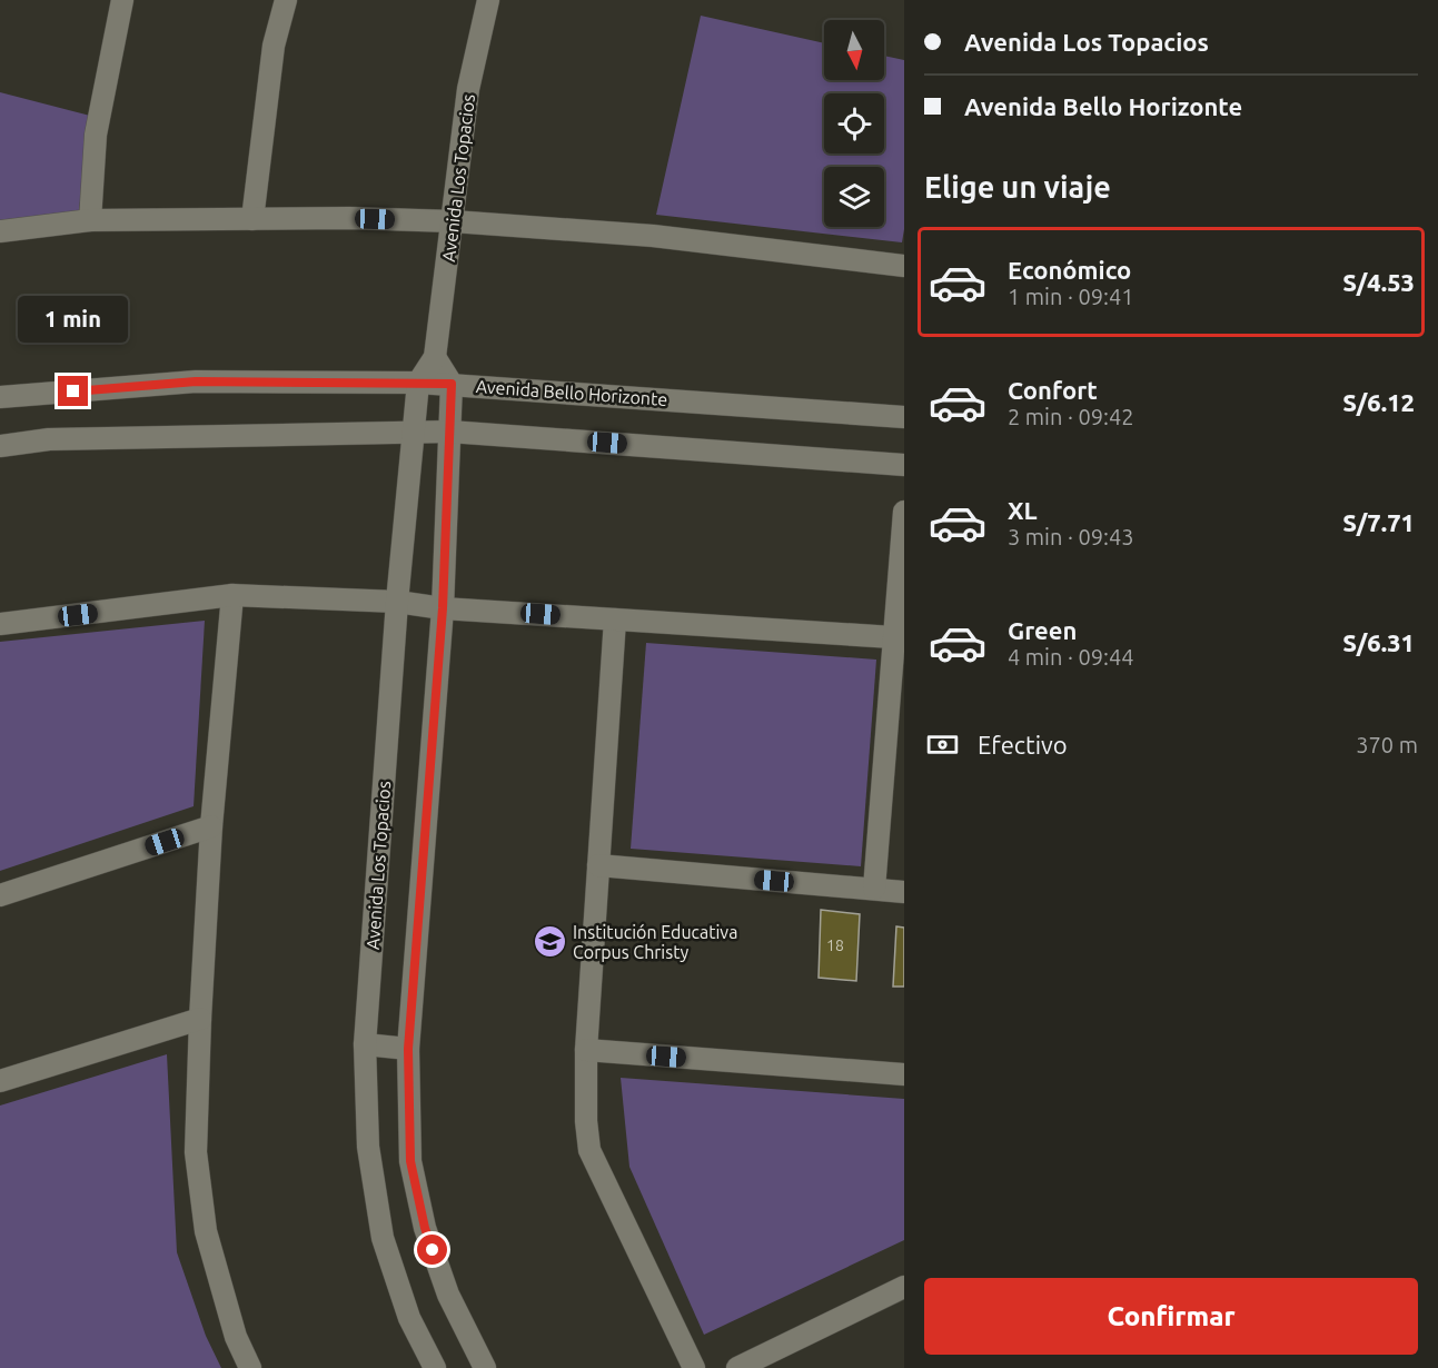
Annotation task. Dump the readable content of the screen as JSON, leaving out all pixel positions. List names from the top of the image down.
{
  "streets": {
    "street": ["Avenida Los Topacios", "Avenida Bello Horizonte"]
  },
  "crossings": [
    ["Avenida Los Topacios", "Avenida Bello Horizonte"]
  ],
  "places": {
    "school or university": ["Institución Educativa Corpus Christy"]
  },
  "house_numbers": ["18"],
  "north": "bottom",
  "page": {
    "banner": ["Avenida Los Topacios", "Avenida Bello Horizonte"],
    "heading": "Elige un viaje",
    "list": [
      {
        "name": "Económico",
        "note": "1 min · 09:41",
        "value": "S/4.53"
      },
      {
        "name": "Confort",
        "note": "2 min · 09:42",
        "value": "S/6.12"
      },
      {
        "name": "XL",
        "note": "3 min · 09:43",
        "value": "S/7.71"
      },
      {
        "name": "Green",
        "note": "4 min · 09:44",
        "value": "S/6.31"
      }
    ],
    "bubble": "1 min",
    "pay": ["Efectivo", "370 m"],
    "buttons": "Confirmar"
  }
}
